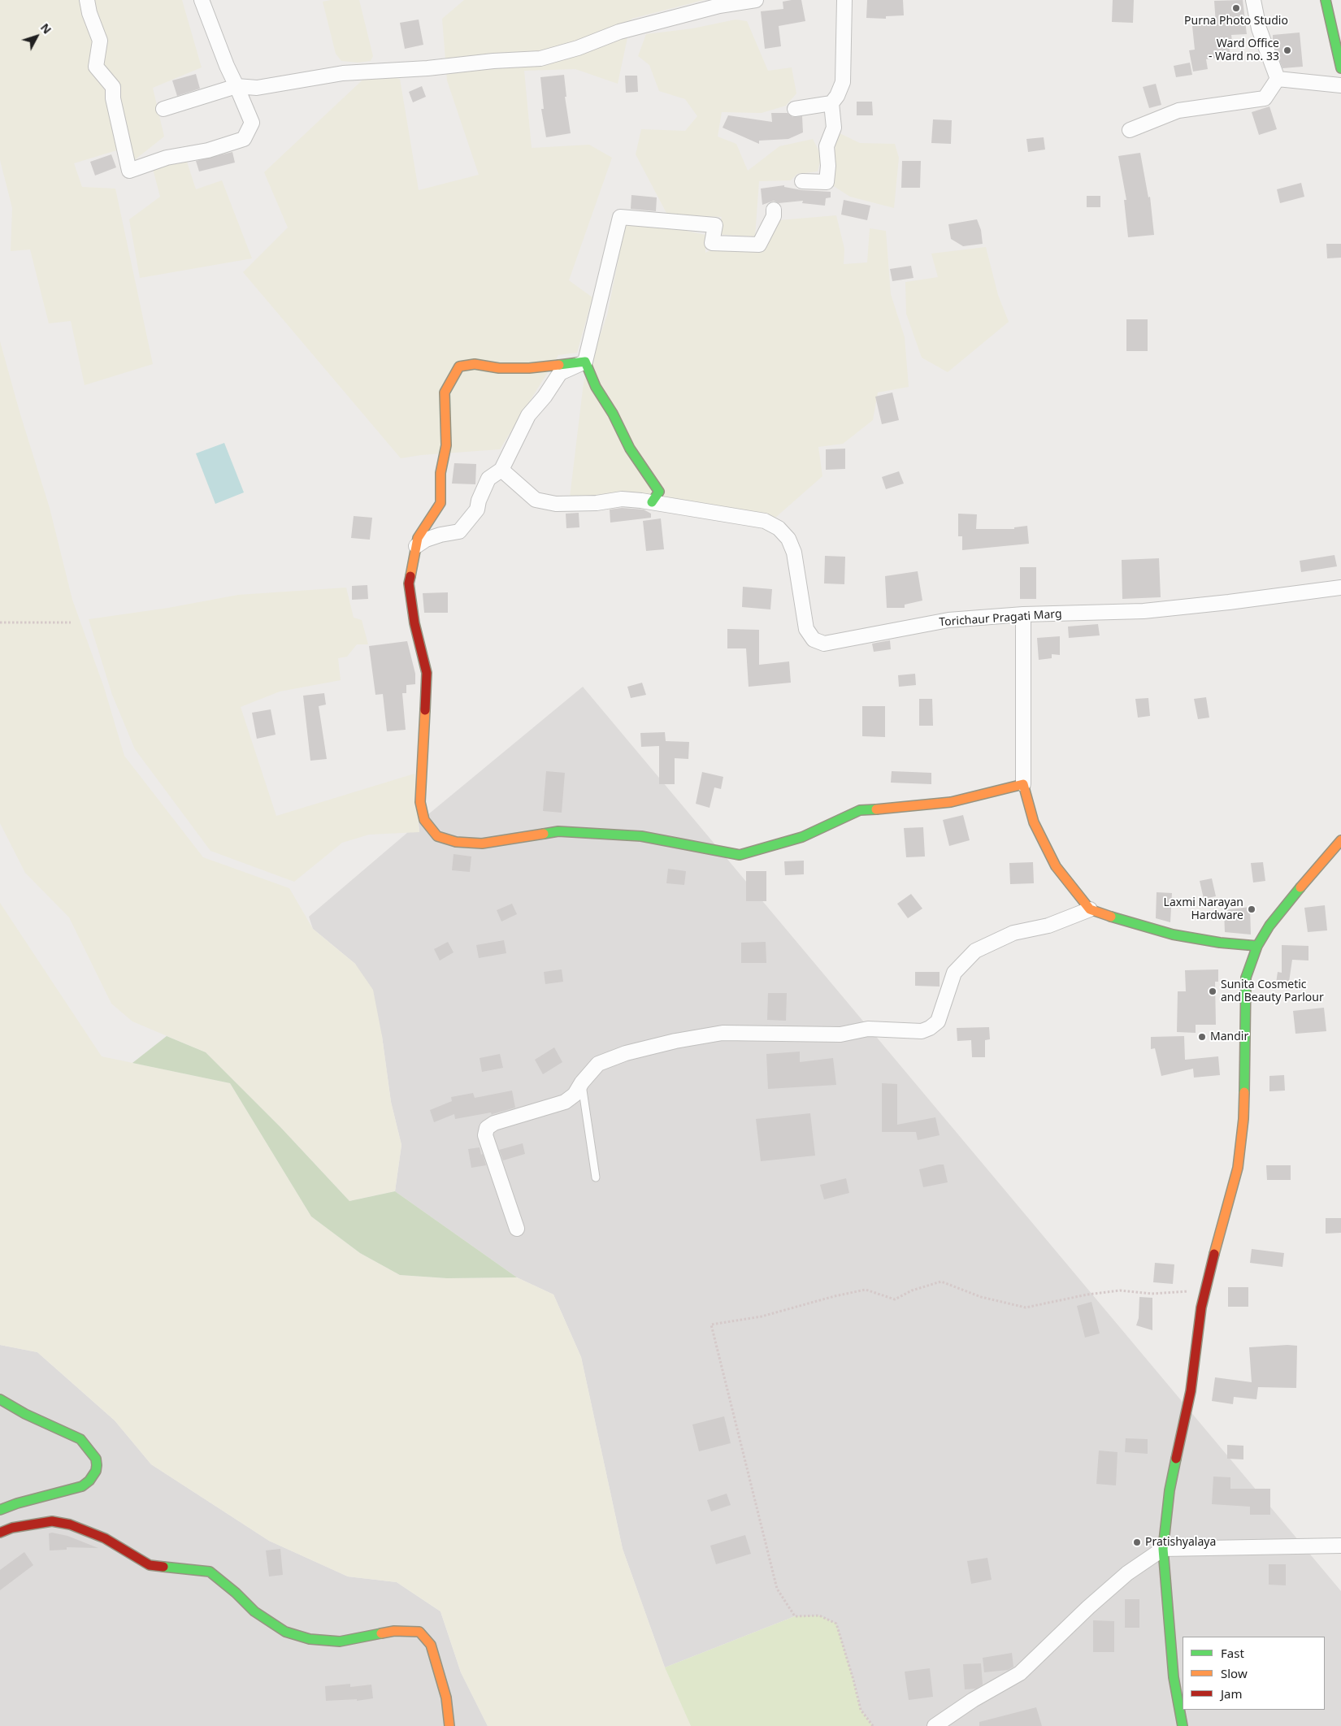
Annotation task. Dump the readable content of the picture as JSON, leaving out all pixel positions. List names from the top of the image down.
{
  "streets": {
    "street": ["Torichaur Pragati Marg"]
  },
  "places": [
    "Purna Photo Studio",
    "Ward Office - Ward no. 33",
    "Laxmi Narayan Hardware",
    "Sunita Cosmetic and Beauty Parlour",
    "Mandir",
    "Pratishyalaya"
  ],
  "legend": ["Fast", "Slow", "Jam"],
  "north": "top right"
}
